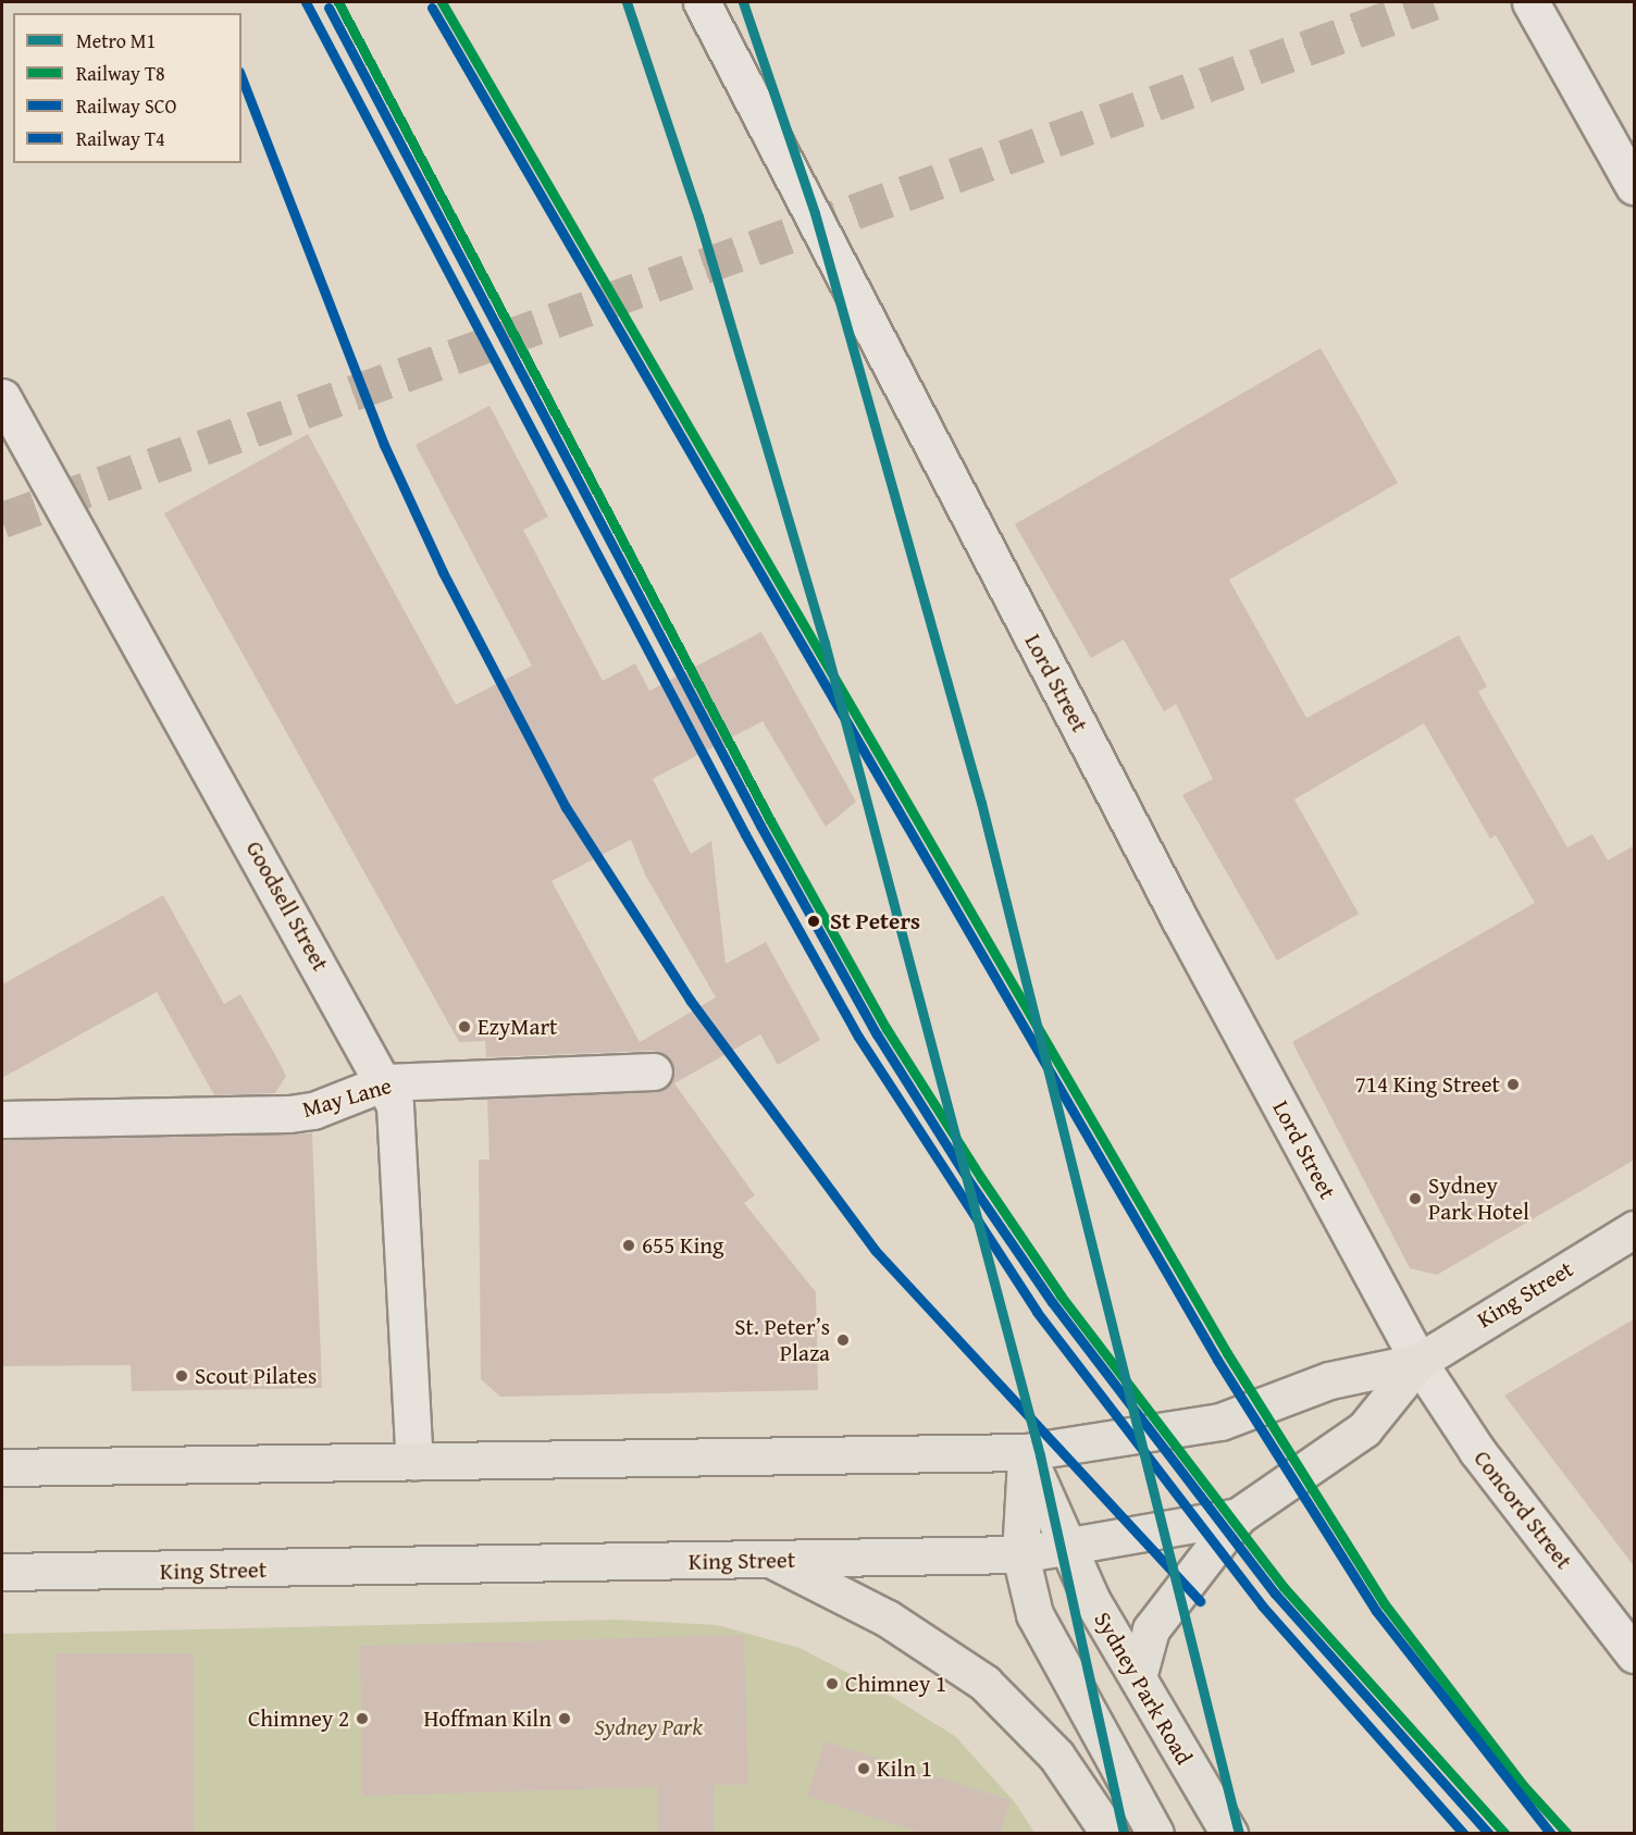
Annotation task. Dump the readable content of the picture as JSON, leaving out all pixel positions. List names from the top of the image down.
{
  "streets": {
    "main road": ["King Street", "Sydney Park Road"],
    "street": [
      "Lord Street",
      "Goodsell Street",
      "May Lane",
      "Concord Street"
    ]
  },
  "crossings": [
    ["Lord Street", "King Street"],
    ["Lord Street", "Concord Street"],
    ["Goodsell Street", "May Lane"],
    ["Goodsell Street", "King Street"],
    ["King Street", "Concord Street"],
    ["King Street", "Sydney Park Road"]
  ],
  "parks": ["Sydney Park"],
  "places": [
    "St Peters",
    "EzyMart",
    "714 King Street",
    "Sydney Park Hotel",
    "655 King",
    "St. Peter’s Plaza",
    "Scout Pilates",
    "Chimney 1",
    "Chimney 2",
    "Hoffman Kiln",
    "Kiln 1"
  ],
  "lines": [
    "metro line M1",
    "rail line T8",
    "rail line T4",
    "rail line SCO"
  ],
  "legend": [
    "Metro M1",
    "Railway T8",
    "Railway SCO",
    "Railway T4"
  ]
}
